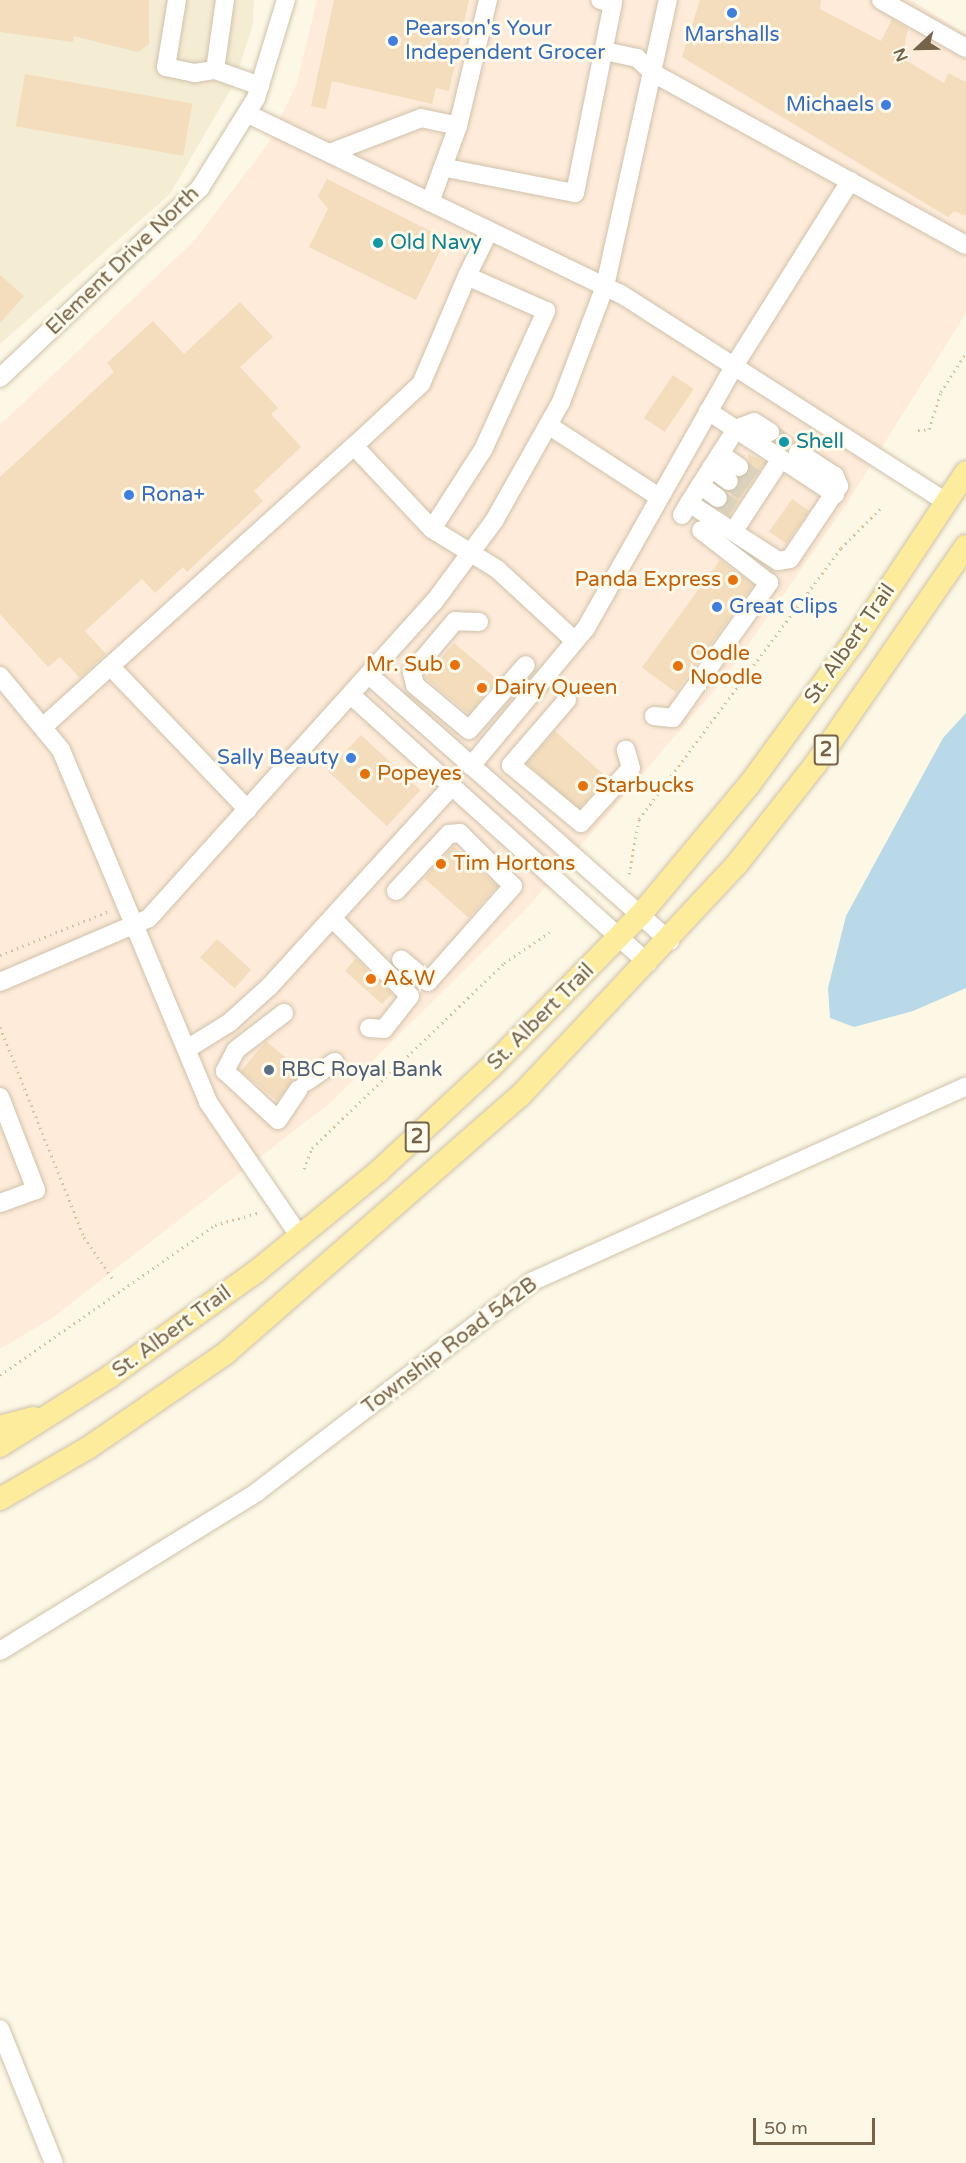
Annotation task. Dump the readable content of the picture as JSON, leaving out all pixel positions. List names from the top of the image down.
{
  "streets": {
    "main road": ["St. Albert Trail", "2"],
    "street": ["Element Drive North", "Township Road 542B"]
  },
  "places": [
    "Marshalls",
    "Pearson's Your Independent Grocer",
    "Michaels",
    "Old Navy",
    "Shell",
    "Rona+",
    "Panda Express",
    "Great Clips",
    "Mr. Sub",
    "Oodle Noodle",
    "Dairy Queen",
    "Sally Beauty",
    "Popeyes",
    "Starbucks",
    "Tim Hortons",
    "A&W",
    "RBC Royal Bank"
  ],
  "scale_bar": "50 m",
  "north": "left"
}
